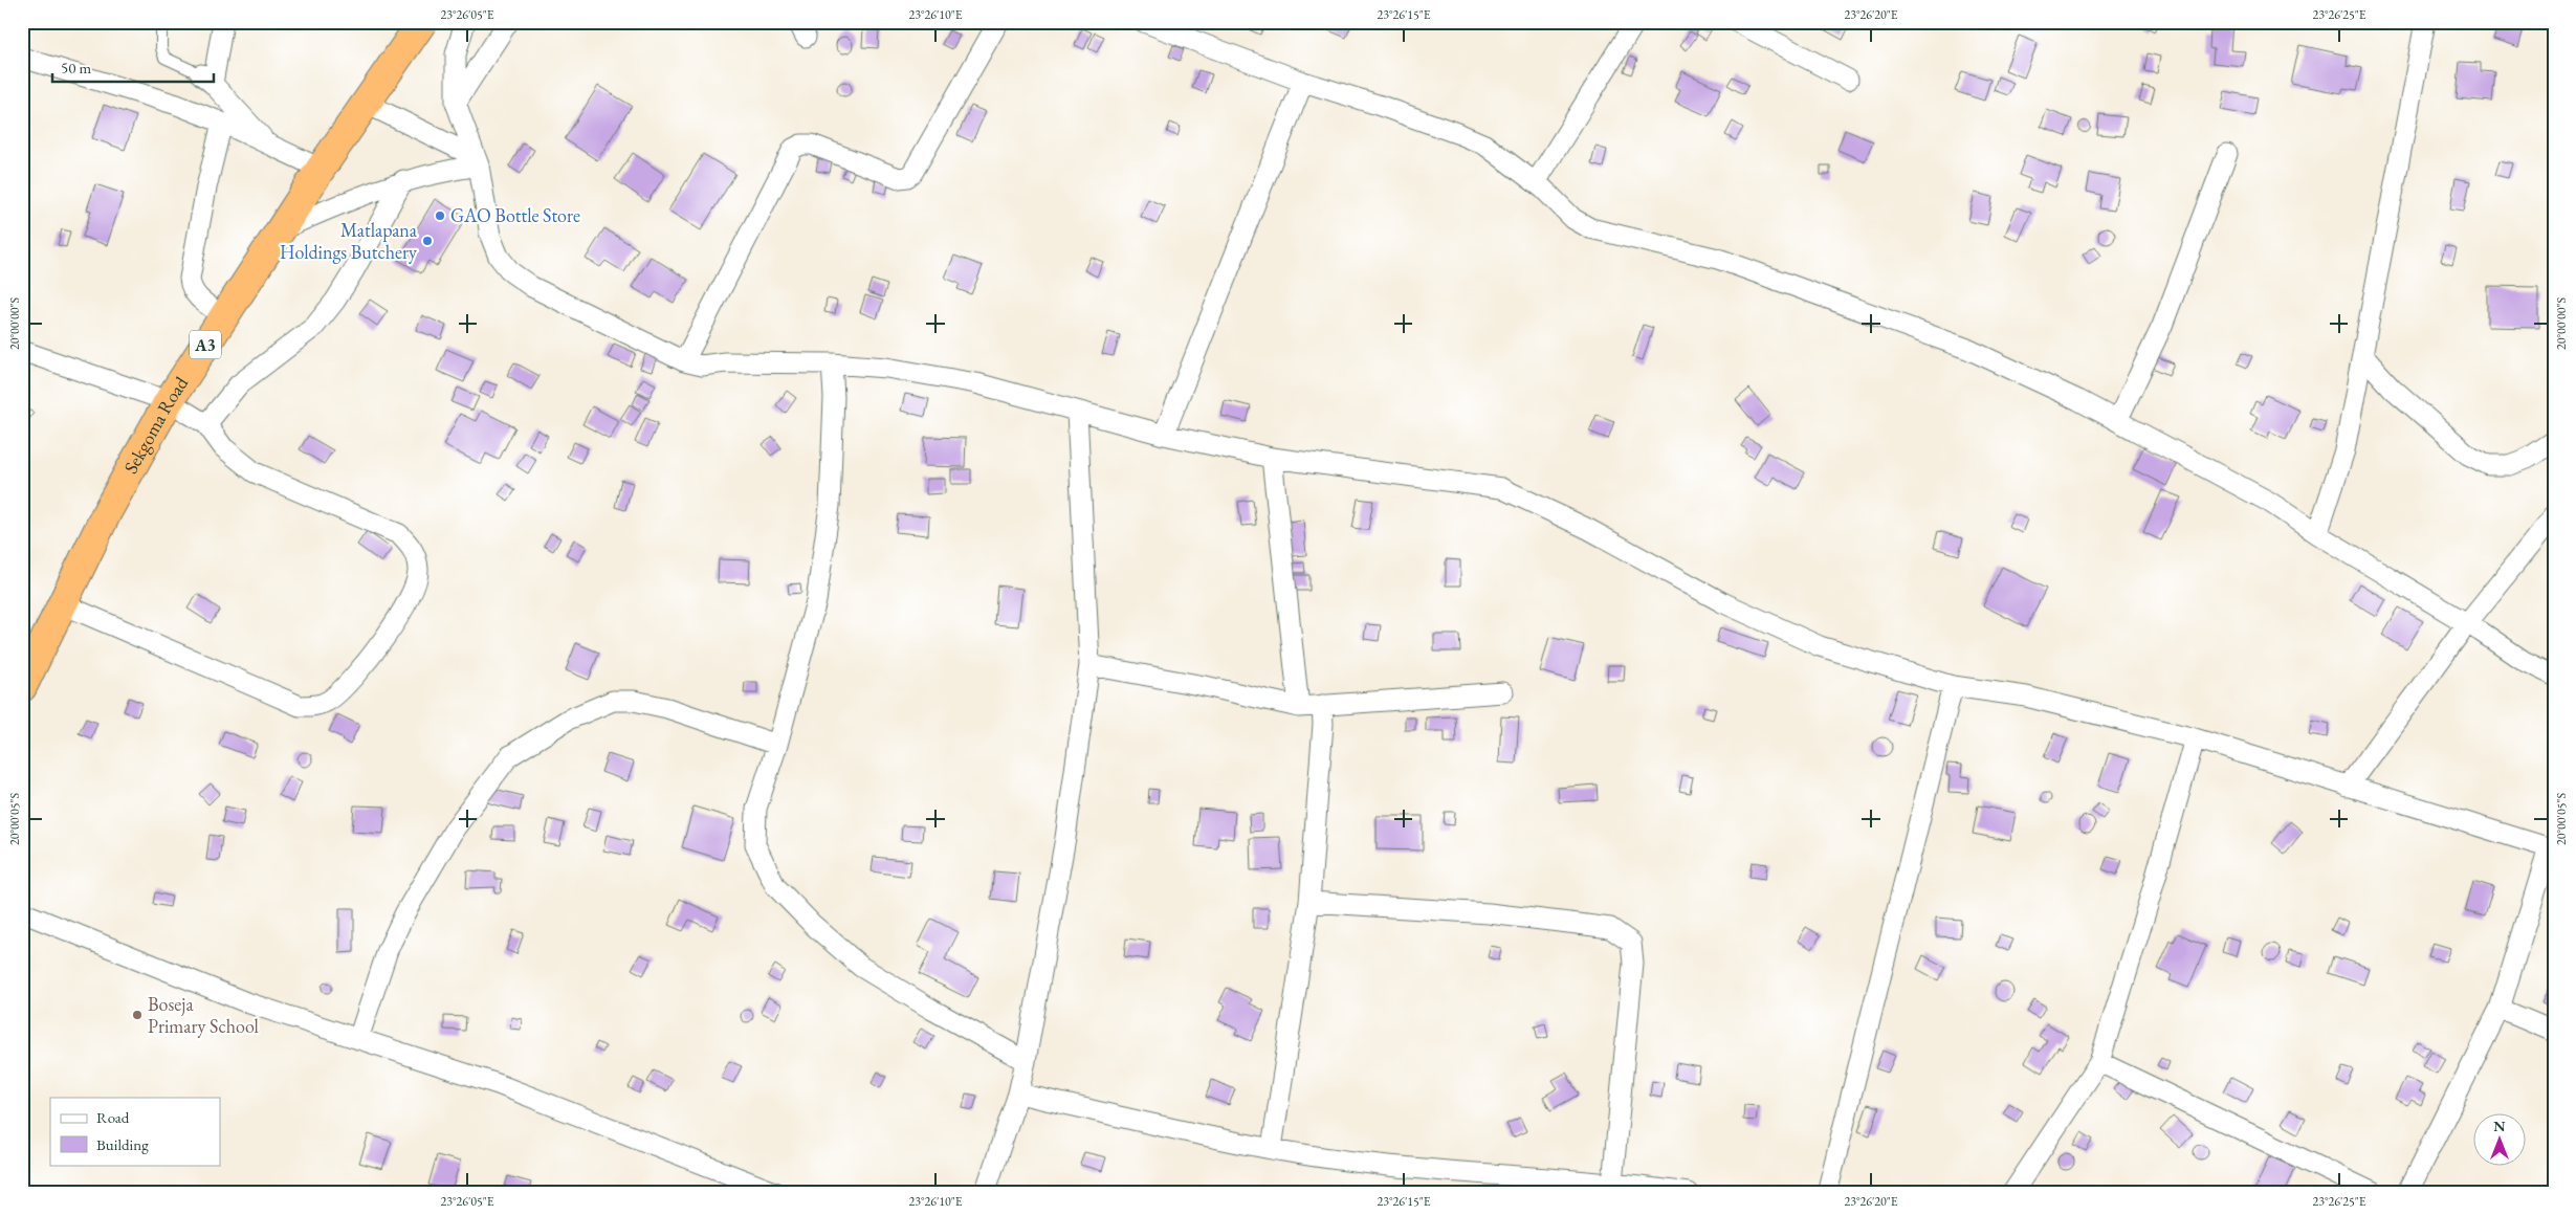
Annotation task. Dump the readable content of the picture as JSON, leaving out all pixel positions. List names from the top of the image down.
{
  "streets": {
    "highway": ["A3", "Sekgoma Road"]
  },
  "places": ["GAO Bottle Store", "Matlapana Holdings Butchery", "Boseja Primary School"],
  "legend": ["Road", "Building"],
  "scale_bar": "50 m",
  "north": "top",
  "coordinates": [
    "23°26'05\"E",
    "23°26'10\"E",
    "23°26'15\"E",
    "23°26'20\"E",
    "23°26'25\"E",
    "20°00'00\"S",
    "20°00'05\"S"
  ]
}
